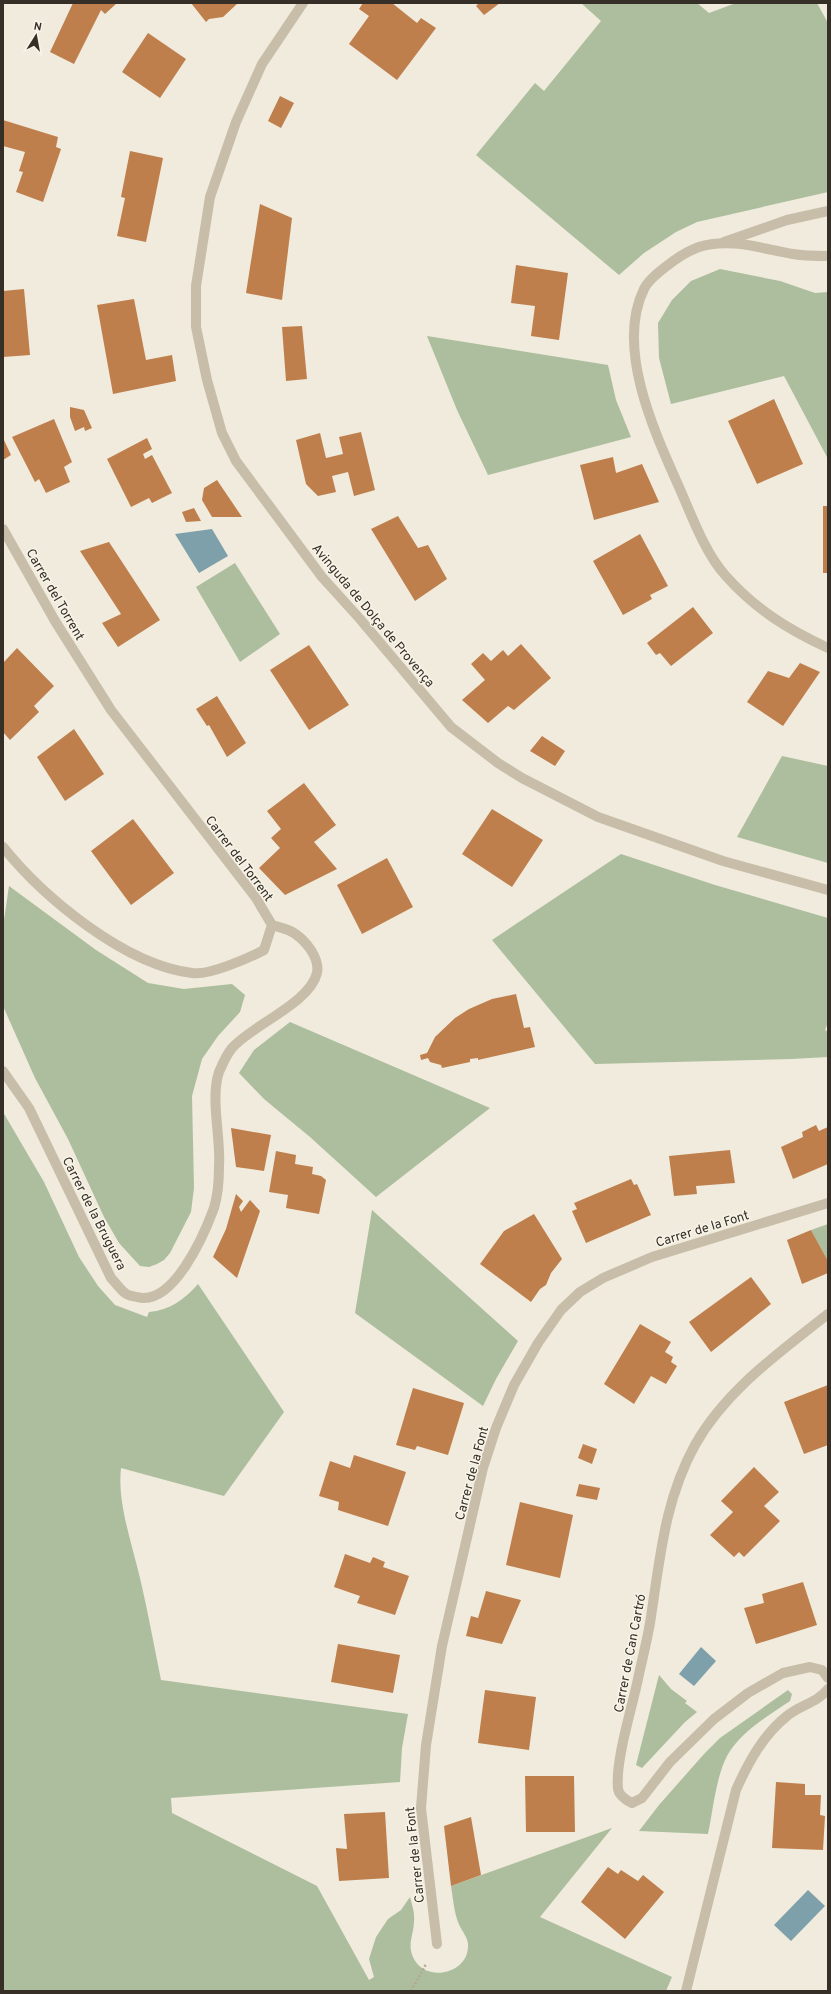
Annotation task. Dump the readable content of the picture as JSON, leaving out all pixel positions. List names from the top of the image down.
{
  "streets": {
    "street": [
      "Carrer del Torrent",
      "Avinguda de Dolça de Provença",
      "Carrer de la Bruguera",
      "Carrer de la Font",
      "Carrer de Can Cartró"
    ]
  },
  "crossings": [
    ["Carrer del Torrent", "Carrer de la Bruguera"]
  ],
  "north": "top"
}
